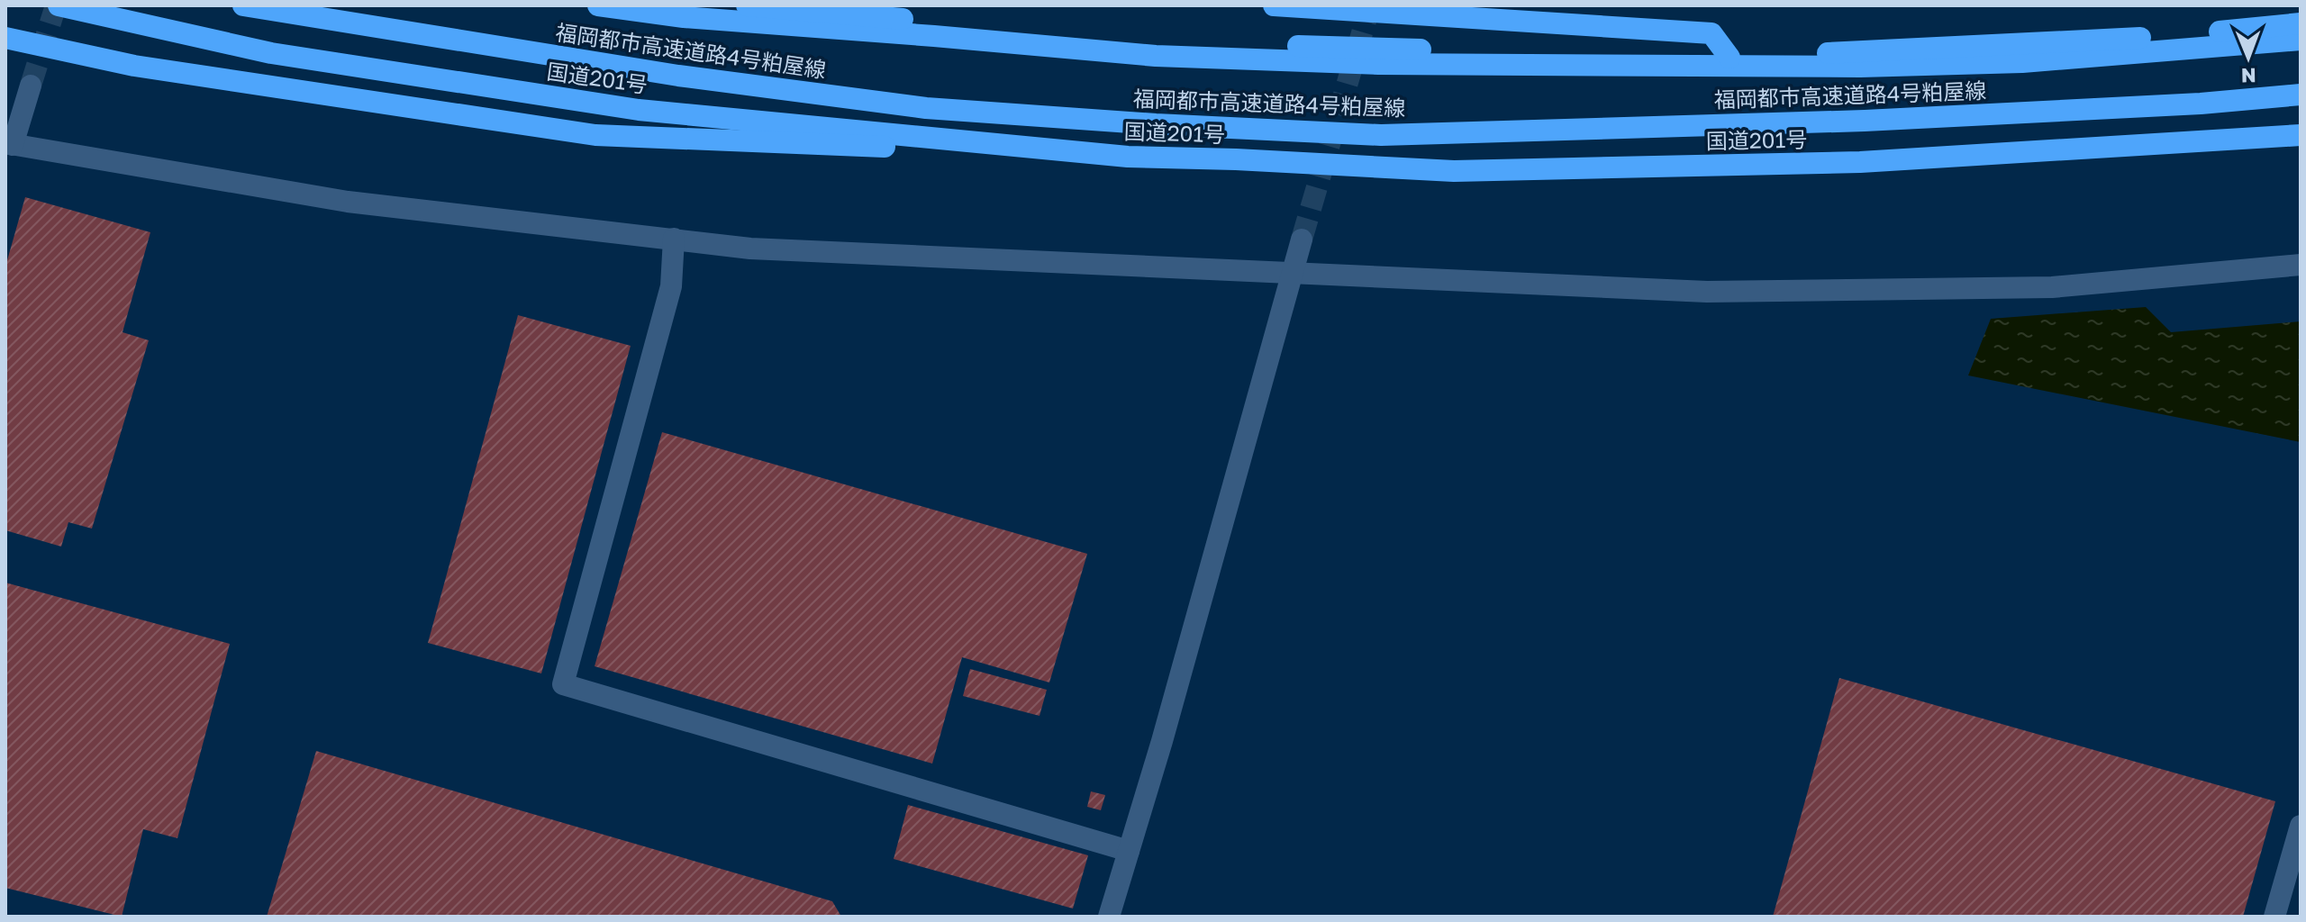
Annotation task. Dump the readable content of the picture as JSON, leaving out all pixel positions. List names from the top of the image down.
{
  "streets": {
    "highway": ["福岡都市高速道路4号粕屋線", "国道201号"]
  },
  "north": "bottom"
}
